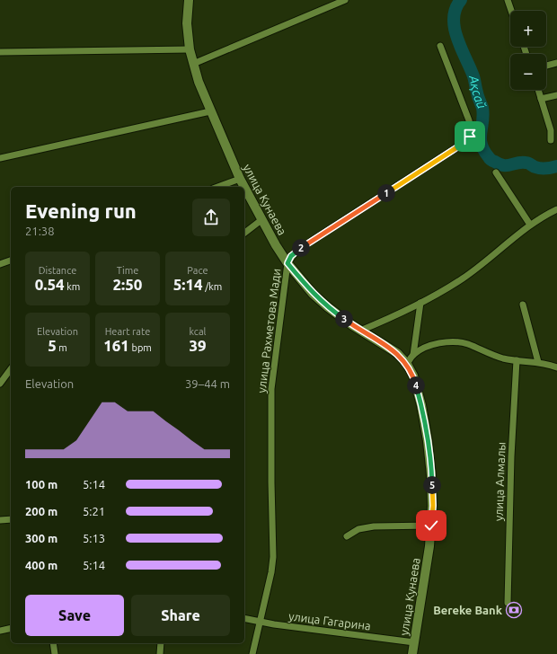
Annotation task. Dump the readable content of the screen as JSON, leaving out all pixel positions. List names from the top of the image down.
{
  "streets": {
    "main road": ["улица Кунаева"],
    "street": ["улица Рахметова Мади", "улица Алмалы", "улица Гагарина"]
  },
  "crossings": [
    ["улица Кунаева", "улица Рахметова Мади"],
    ["улица Кунаева", "улица Гагарина"],
    ["улица Рахметова Мади", "улица Гагарина"]
  ],
  "water": ["Ақсай"],
  "places": {
    "bank": ["Bereke Bank"]
  },
  "page": {
    "map_buttons": ["+", "−"],
    "pins": [
      "1",
      "2",
      "3",
      "4",
      "5"
    ],
    "heading": ["Evening run", "21:38"],
    "stats": [
      ["Distance", "0.54 km"],
      ["Time", "2:50"],
      ["Pace", "5:14 /km"],
      ["Elevation", "5 m"],
      ["Heart rate", "161 bpm"],
      ["kcal", "39"]
    ],
    "chart": ["Elevation", "39–44 m"],
    "list": [
      {
        "name": "100 m",
        "note": "5:14"
      },
      {
        "name": "200 m",
        "note": "5:21"
      },
      {
        "name": "300 m",
        "note": "5:13"
      },
      {
        "name": "400 m",
        "note": "5:14"
      }
    ],
    "buttons": ["Save", "Share"]
  }
}
